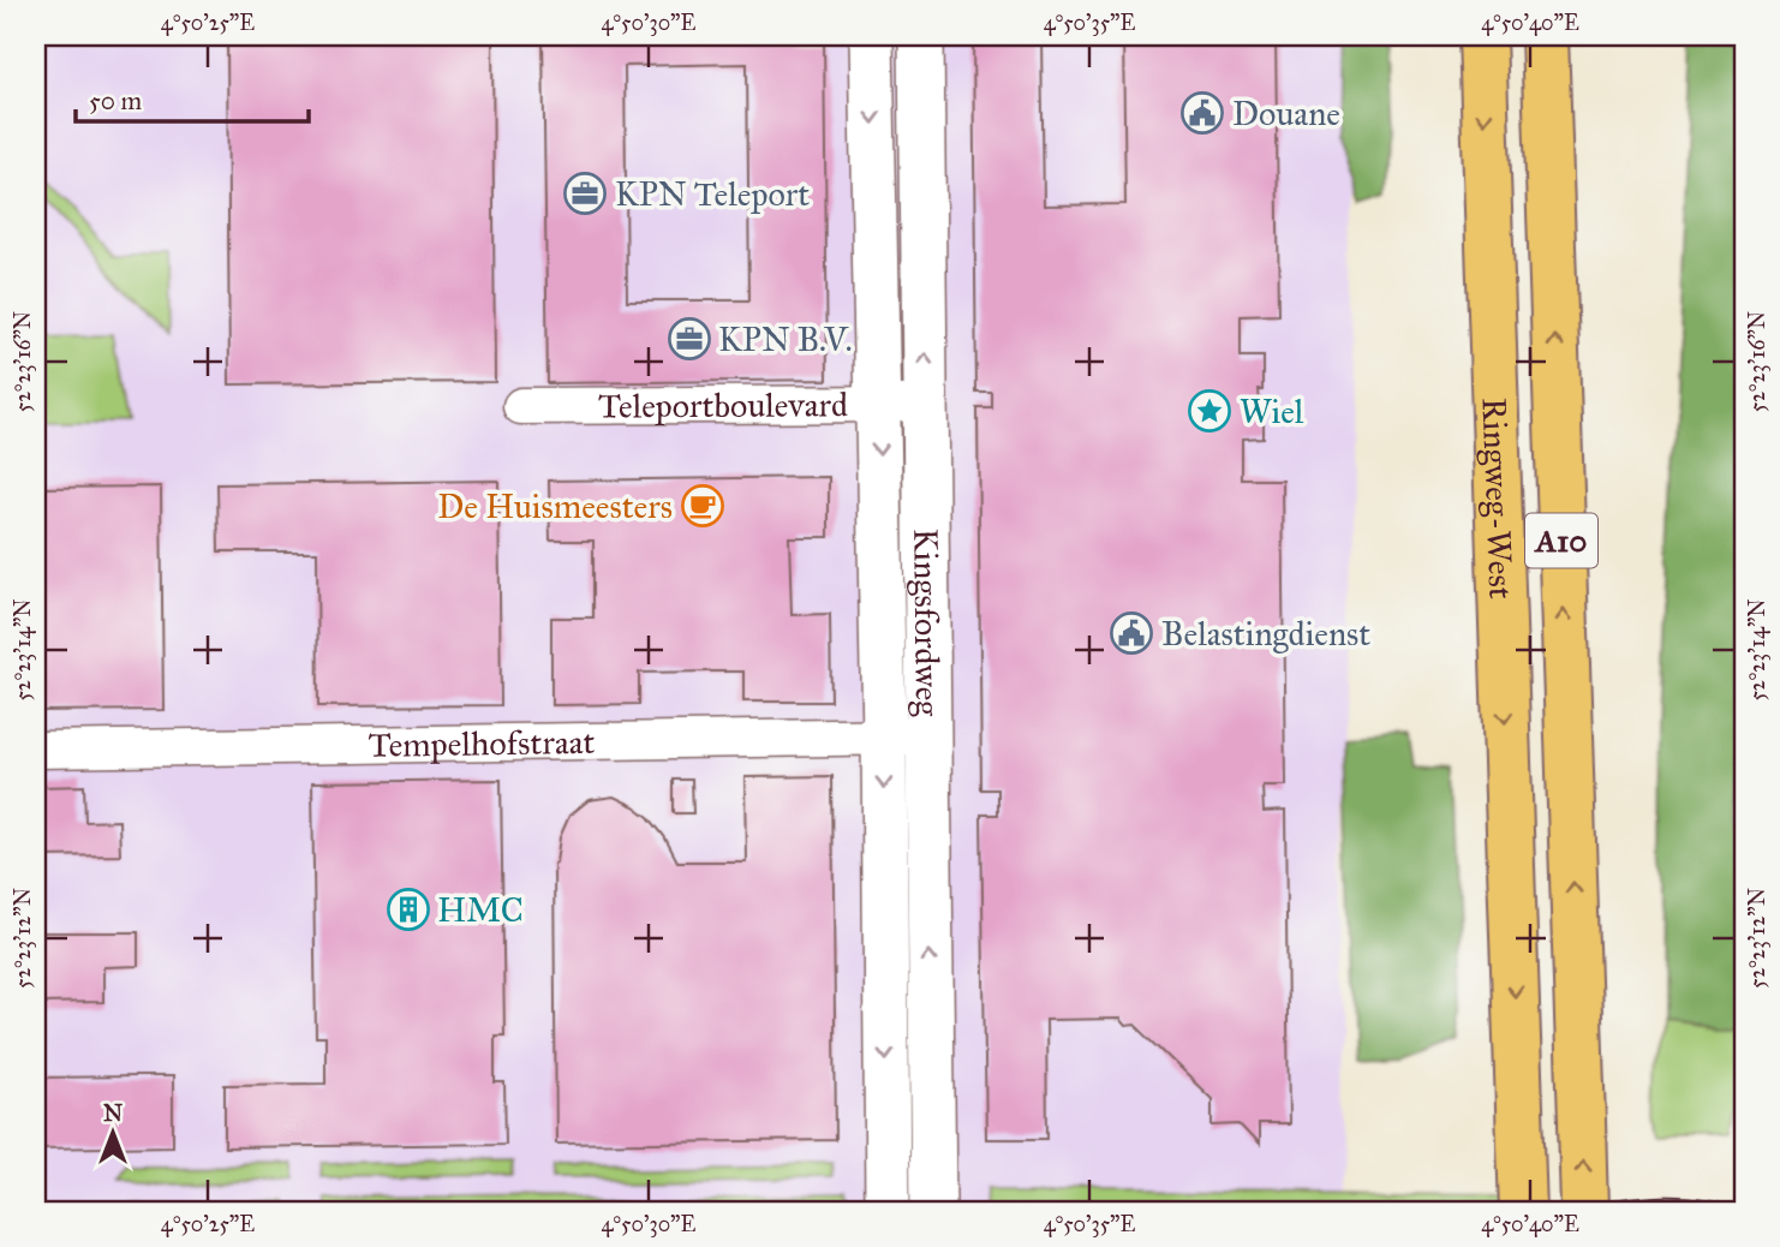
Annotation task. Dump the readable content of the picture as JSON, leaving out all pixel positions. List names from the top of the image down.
{
  "streets": {
    "highway": ["Ringweg-West", "A10"],
    "street": ["Teleportboulevard", "Kingsfordweg", "Tempelhofstraat"]
  },
  "crossings": [
    ["Teleportboulevard", "Kingsfordweg"],
    ["Kingsfordweg", "Tempelhofstraat"]
  ],
  "places": {
    "public building": ["Douane", "Belastingdienst"],
    "office": ["KPN Teleport", "KPN B.V."],
    "place": ["Wiel"],
    "cafe": ["De Huismeesters"],
    "building": ["HMC"]
  },
  "scale_bar": "50 m",
  "north": "top",
  "coordinates": [
    "4°50'25\"E",
    "4°50'30\"E",
    "4°50'35\"E",
    "4°50'40\"E",
    "52°23'16\"N",
    "52°23'14\"N",
    "52°23'12\"N"
  ]
}
